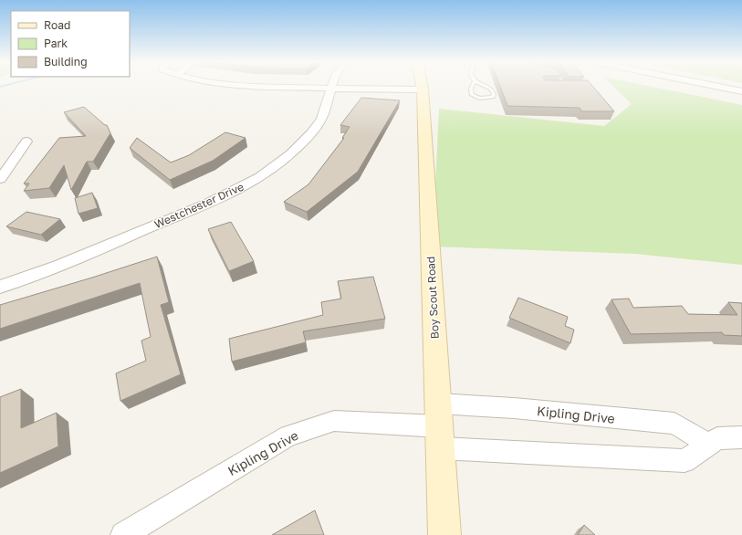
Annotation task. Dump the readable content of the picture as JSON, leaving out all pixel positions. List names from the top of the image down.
{
  "streets": {
    "street": ["Westchester Drive", "Boy Scout Road", "Kipling Drive"]
  },
  "crossings": [
    ["Boy Scout Road", "Kipling Drive"]
  ],
  "legend": ["Road", "Park", "Building"]
}
